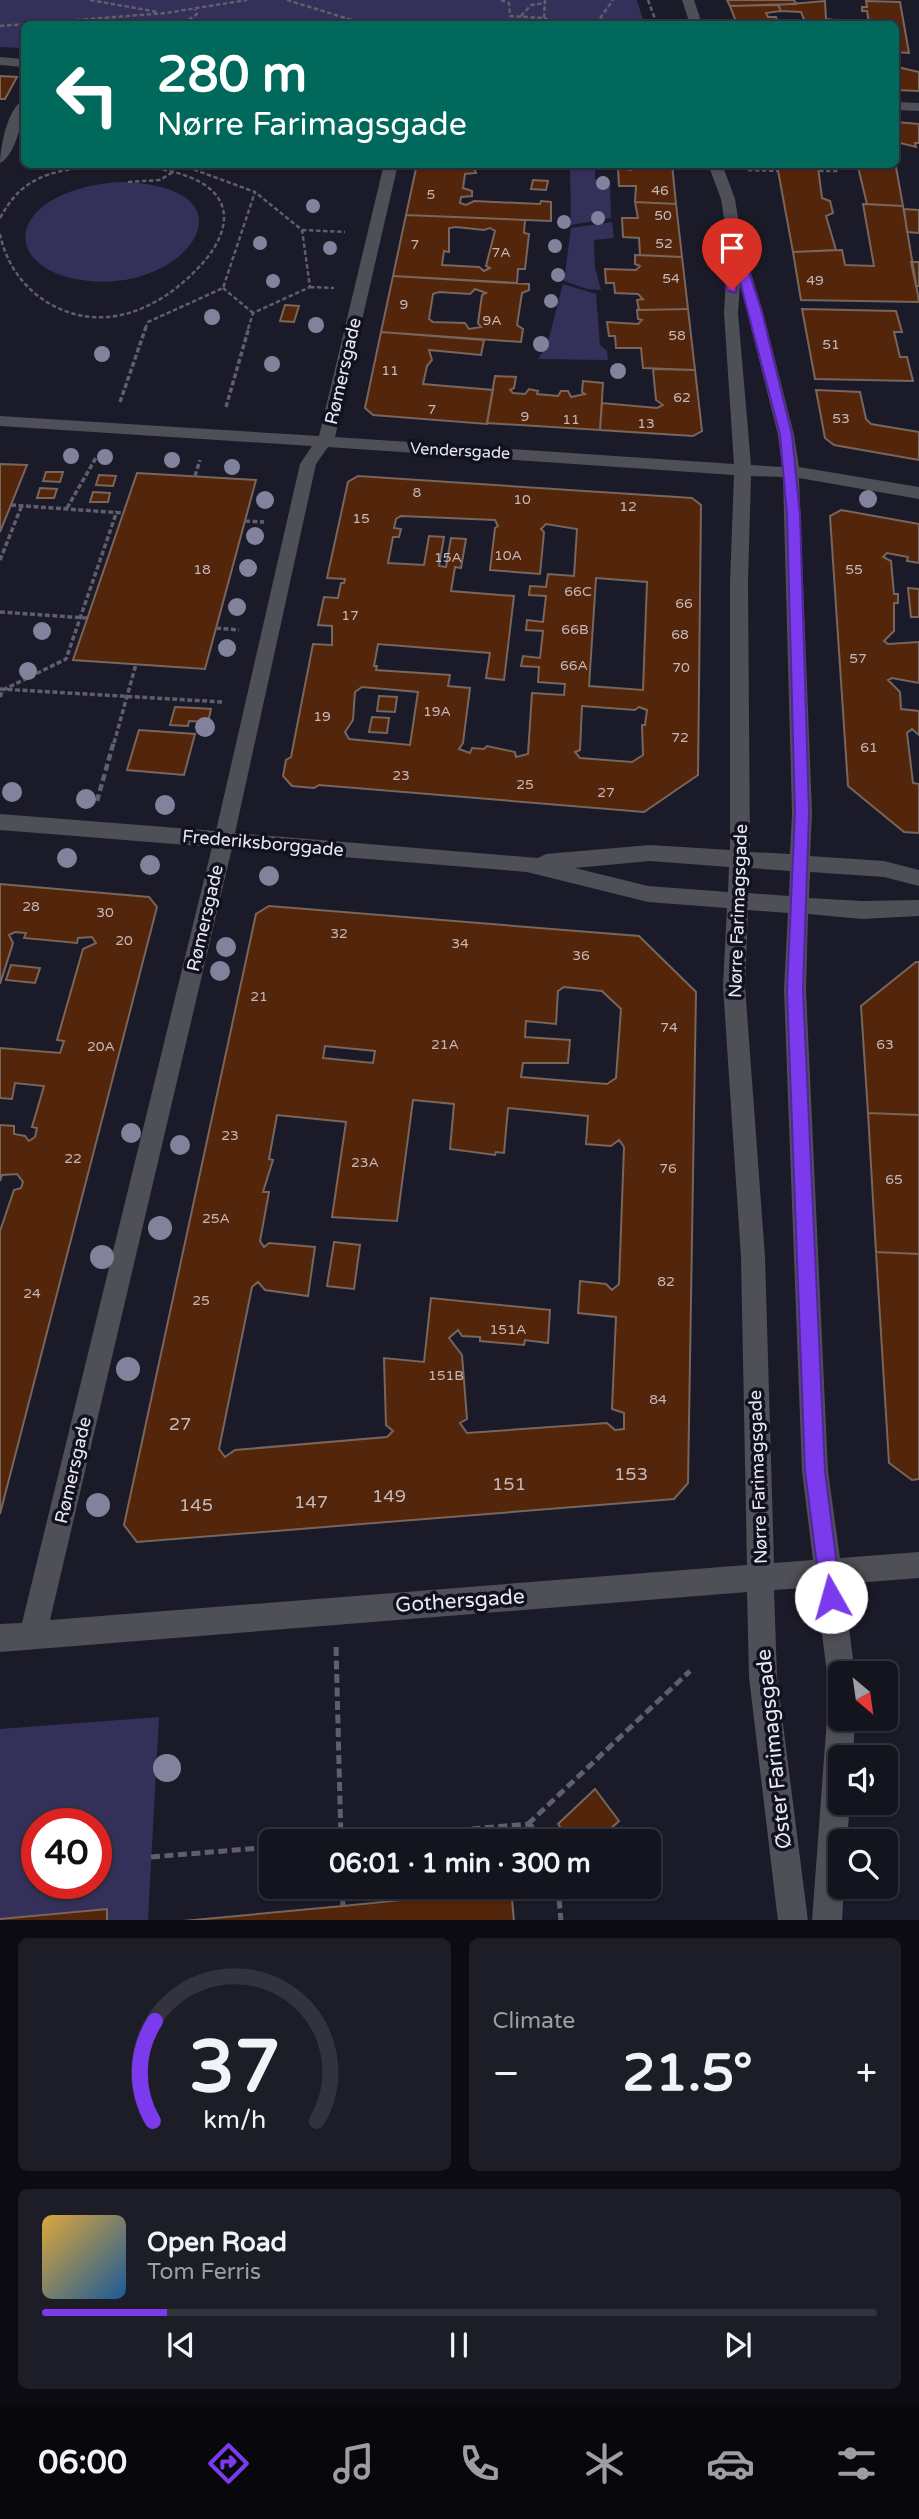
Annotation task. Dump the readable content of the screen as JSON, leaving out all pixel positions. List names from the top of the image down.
{
  "streets": {
    "street": [
      "Rømersgade",
      "Vendersgade",
      "Frederiksborggade",
      "Nørre Farimagsgade",
      "Gothersgade",
      "Øster Farimagsgade"
    ]
  },
  "crossings": [
    ["Rømersgade", "Vendersgade"],
    ["Rømersgade", "Frederiksborggade"],
    ["Rømersgade", "Gothersgade"],
    ["Vendersgade", "Nørre Farimagsgade"],
    ["Frederiksborggade", "Nørre Farimagsgade"],
    ["Nørre Farimagsgade", "Gothersgade"],
    ["Nørre Farimagsgade", "Øster Farimagsgade"],
    ["Gothersgade", "Øster Farimagsgade"]
  ],
  "house_numbers": [
    "46",
    "5",
    "50",
    "52",
    "7",
    "7A",
    "54",
    "49",
    "9",
    "9A",
    "58",
    "51",
    "11",
    "62",
    "7",
    "9",
    "53",
    "11",
    "13",
    "8",
    "10",
    "12",
    "15",
    "10A",
    "15A",
    "18",
    "55",
    "66C",
    "66",
    "17",
    "66B",
    "68",
    "57",
    "66A",
    "70",
    "19A",
    "19",
    "72",
    "61",
    "23",
    "25",
    "27",
    "28",
    "30",
    "32",
    "20",
    "34",
    "36",
    "21",
    "74",
    "21A",
    "63",
    "20A",
    "23",
    "22",
    "23A",
    "76",
    "65",
    "25A",
    "82",
    "24",
    "25",
    "151A",
    "151B",
    "84",
    "27",
    "153",
    "151",
    "149",
    "147",
    "145"
  ],
  "north": "bottom right",
  "page": {
    "turn": ["280 m", "Nørre Farimagsgade"],
    "limit": "40",
    "trip": "06:01 · 1 min · 300 m",
    "tile": "Climate",
    "heat": ["−", "21.5°", "+"],
    "song": ["Open Road", "Tom Ferris"],
    "tabs": "06:00",
    "gauge": ["37", "km/h"]
  }
}
